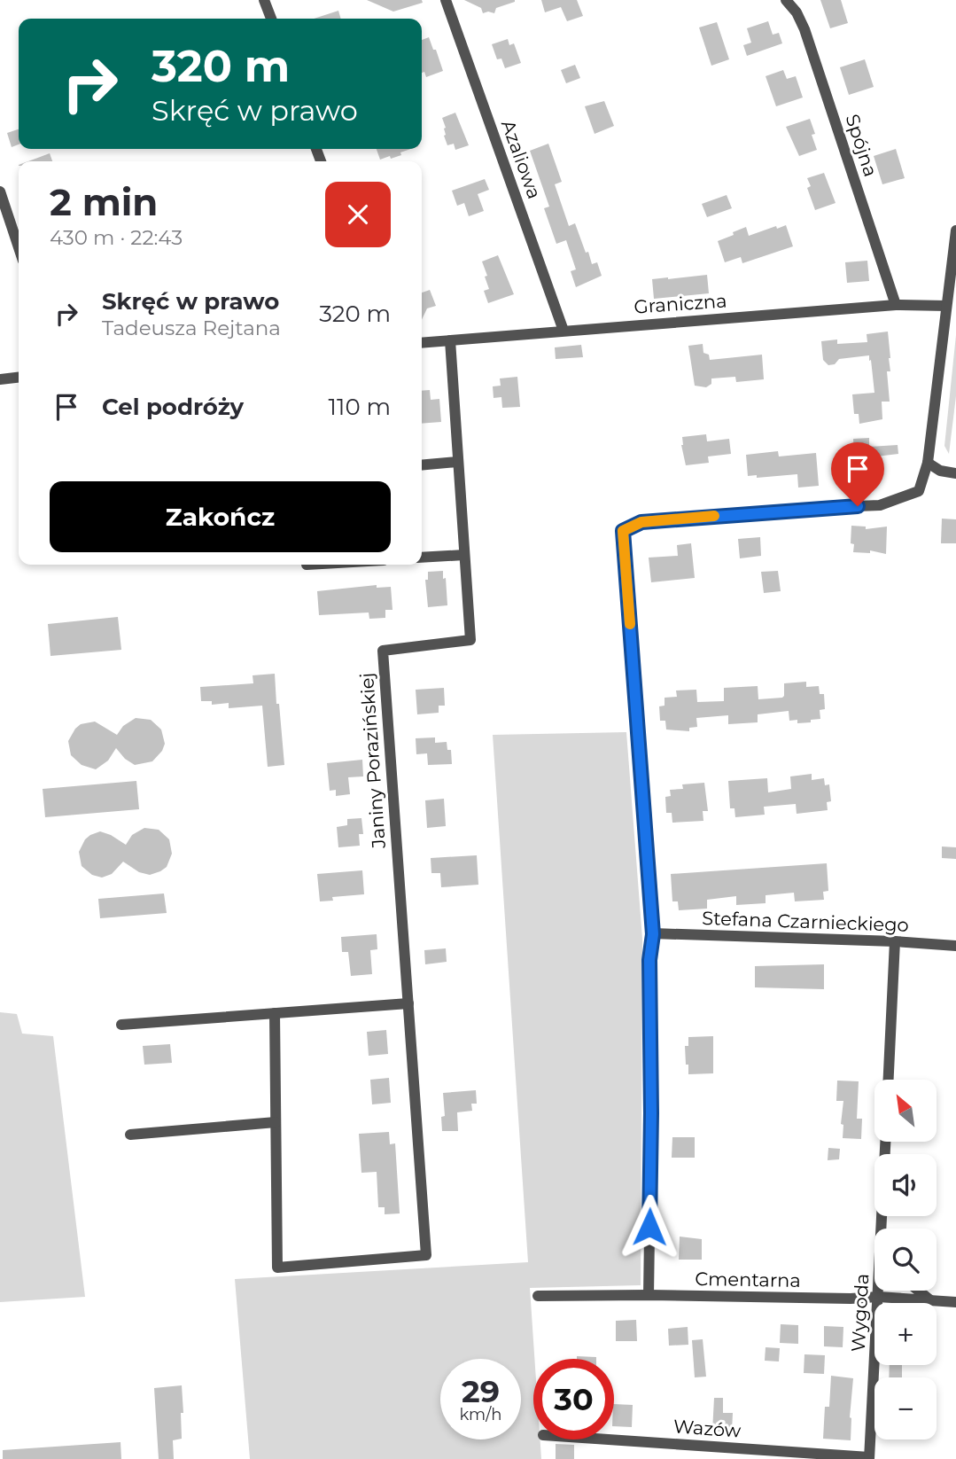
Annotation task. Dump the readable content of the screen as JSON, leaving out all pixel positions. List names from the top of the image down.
{
  "streets": {
    "street": [
      "Spójna",
      "Azaliowa",
      "Graniczna",
      "Janiny Porazińskiej",
      "Stefana Czarnieckiego",
      "Cmentarna",
      "Wygoda",
      "Wazów"
    ]
  },
  "crossings": [
    ["Spójna", "Graniczna"],
    ["Azaliowa", "Graniczna"],
    ["Graniczna", "Janiny Porazińskiej"],
    ["Cmentarna", "Wygoda"],
    ["Wygoda", "Wazów"]
  ],
  "north": "top left",
  "page": {
    "turn": ["320 m", "Skręć w prawo"],
    "heading": ["2 min", "430 m · 22:43"],
    "list": [
      {
        "name": "Skręć w prawo",
        "note": "Tadeusza Rejtana",
        "value": "320 m"
      },
      {
        "name": "Cel podróży",
        "value": "110 m"
      }
    ],
    "buttons": "Zakończ",
    "map_buttons": ["+", "−"],
    "speed": "29 km/h",
    "limit": "30"
  }
}
